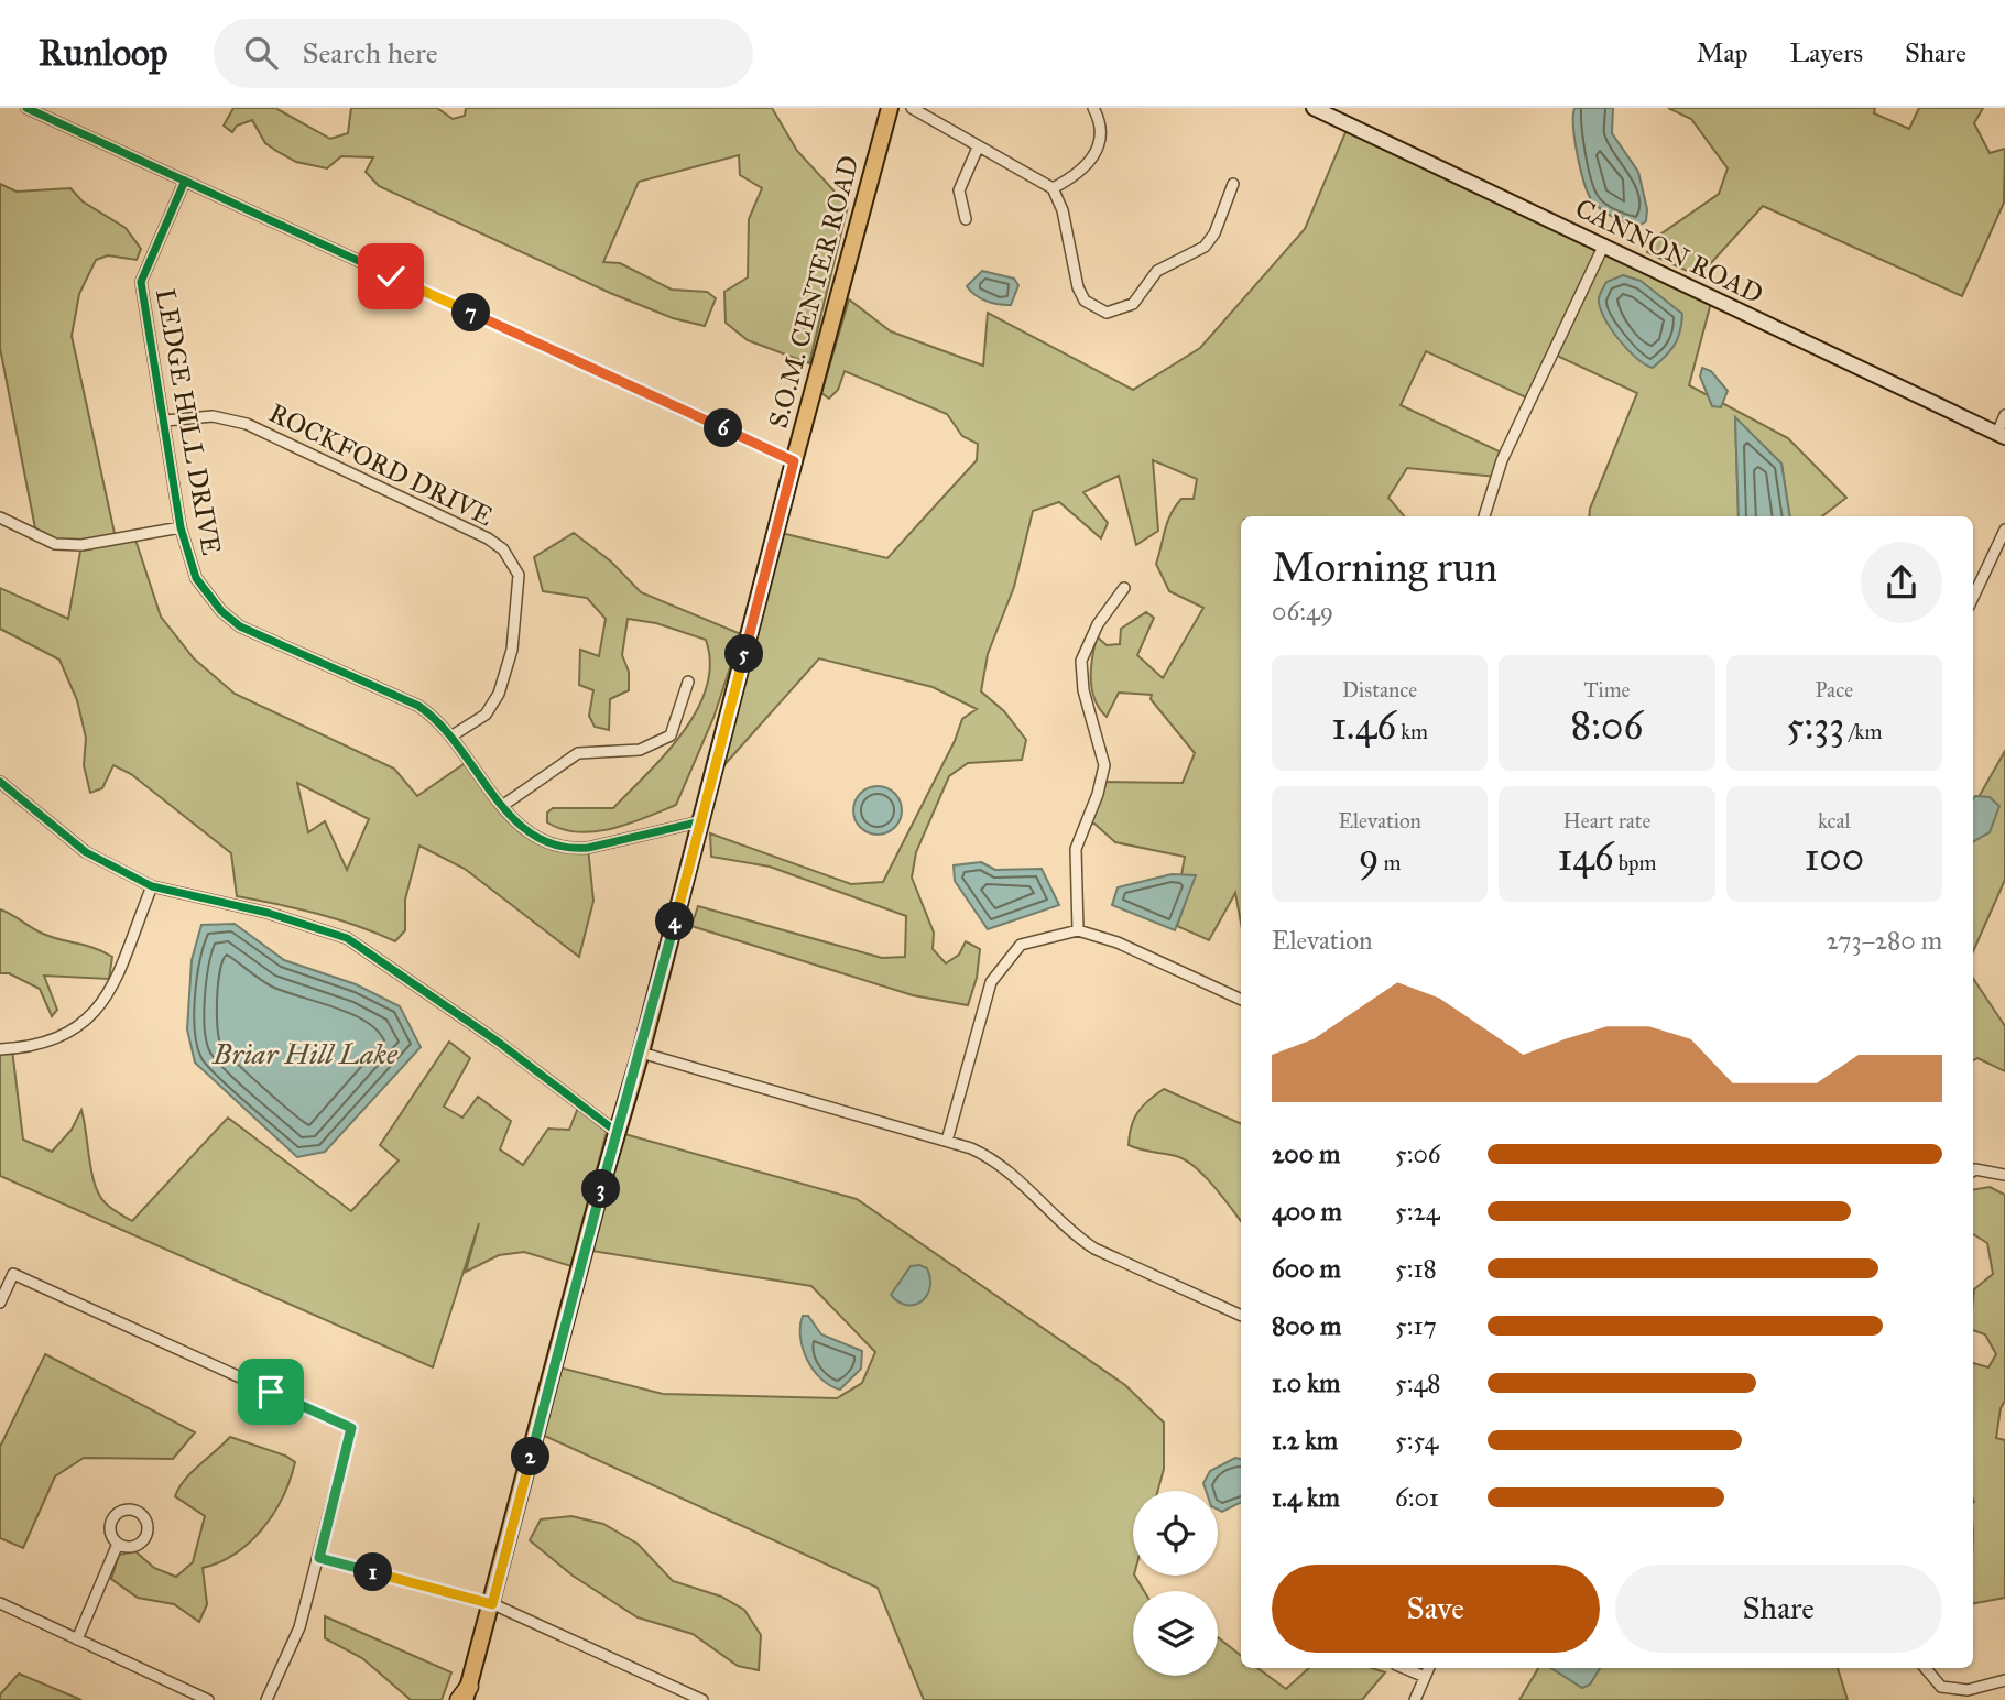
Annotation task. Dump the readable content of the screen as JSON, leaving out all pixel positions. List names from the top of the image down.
{
  "streets": {
    "main road": ["CANNON ROAD", "S.O.M. CENTER ROAD"],
    "street": ["LEDGE HILL DRIVE", "ROCKFORD DRIVE"]
  },
  "crossings": [
    ["S.O.M. CENTER ROAD", "LEDGE HILL DRIVE"],
    ["LEDGE HILL DRIVE", "ROCKFORD DRIVE"]
  ],
  "water": ["Briar Hill Lake"],
  "page": {
    "header": "Runloop",
    "search": "Search here",
    "nav": ["Map", "Layers", "Share"],
    "pins": [
      "7",
      "6",
      "5",
      "4",
      "3",
      "2",
      "1"
    ],
    "heading": ["Morning run", "06:49"],
    "stats": [
      ["Distance", "1.46 km"],
      ["Time", "8:06"],
      ["Pace", "5:33 /km"],
      ["Elevation", "9 m"],
      ["Heart rate", "146 bpm"],
      ["kcal", "100"]
    ],
    "chart": ["Elevation", "273–280 m"],
    "list": [
      {
        "name": "200 m",
        "note": "5:06"
      },
      {
        "name": "400 m",
        "note": "5:24"
      },
      {
        "name": "600 m",
        "note": "5:18"
      },
      {
        "name": "800 m",
        "note": "5:17"
      },
      {
        "name": "1.0 km",
        "note": "5:48"
      },
      {
        "name": "1.2 km",
        "note": "5:54"
      },
      {
        "name": "1.4 km",
        "note": "6:01"
      }
    ],
    "buttons": ["Save", "Share"]
  }
}
